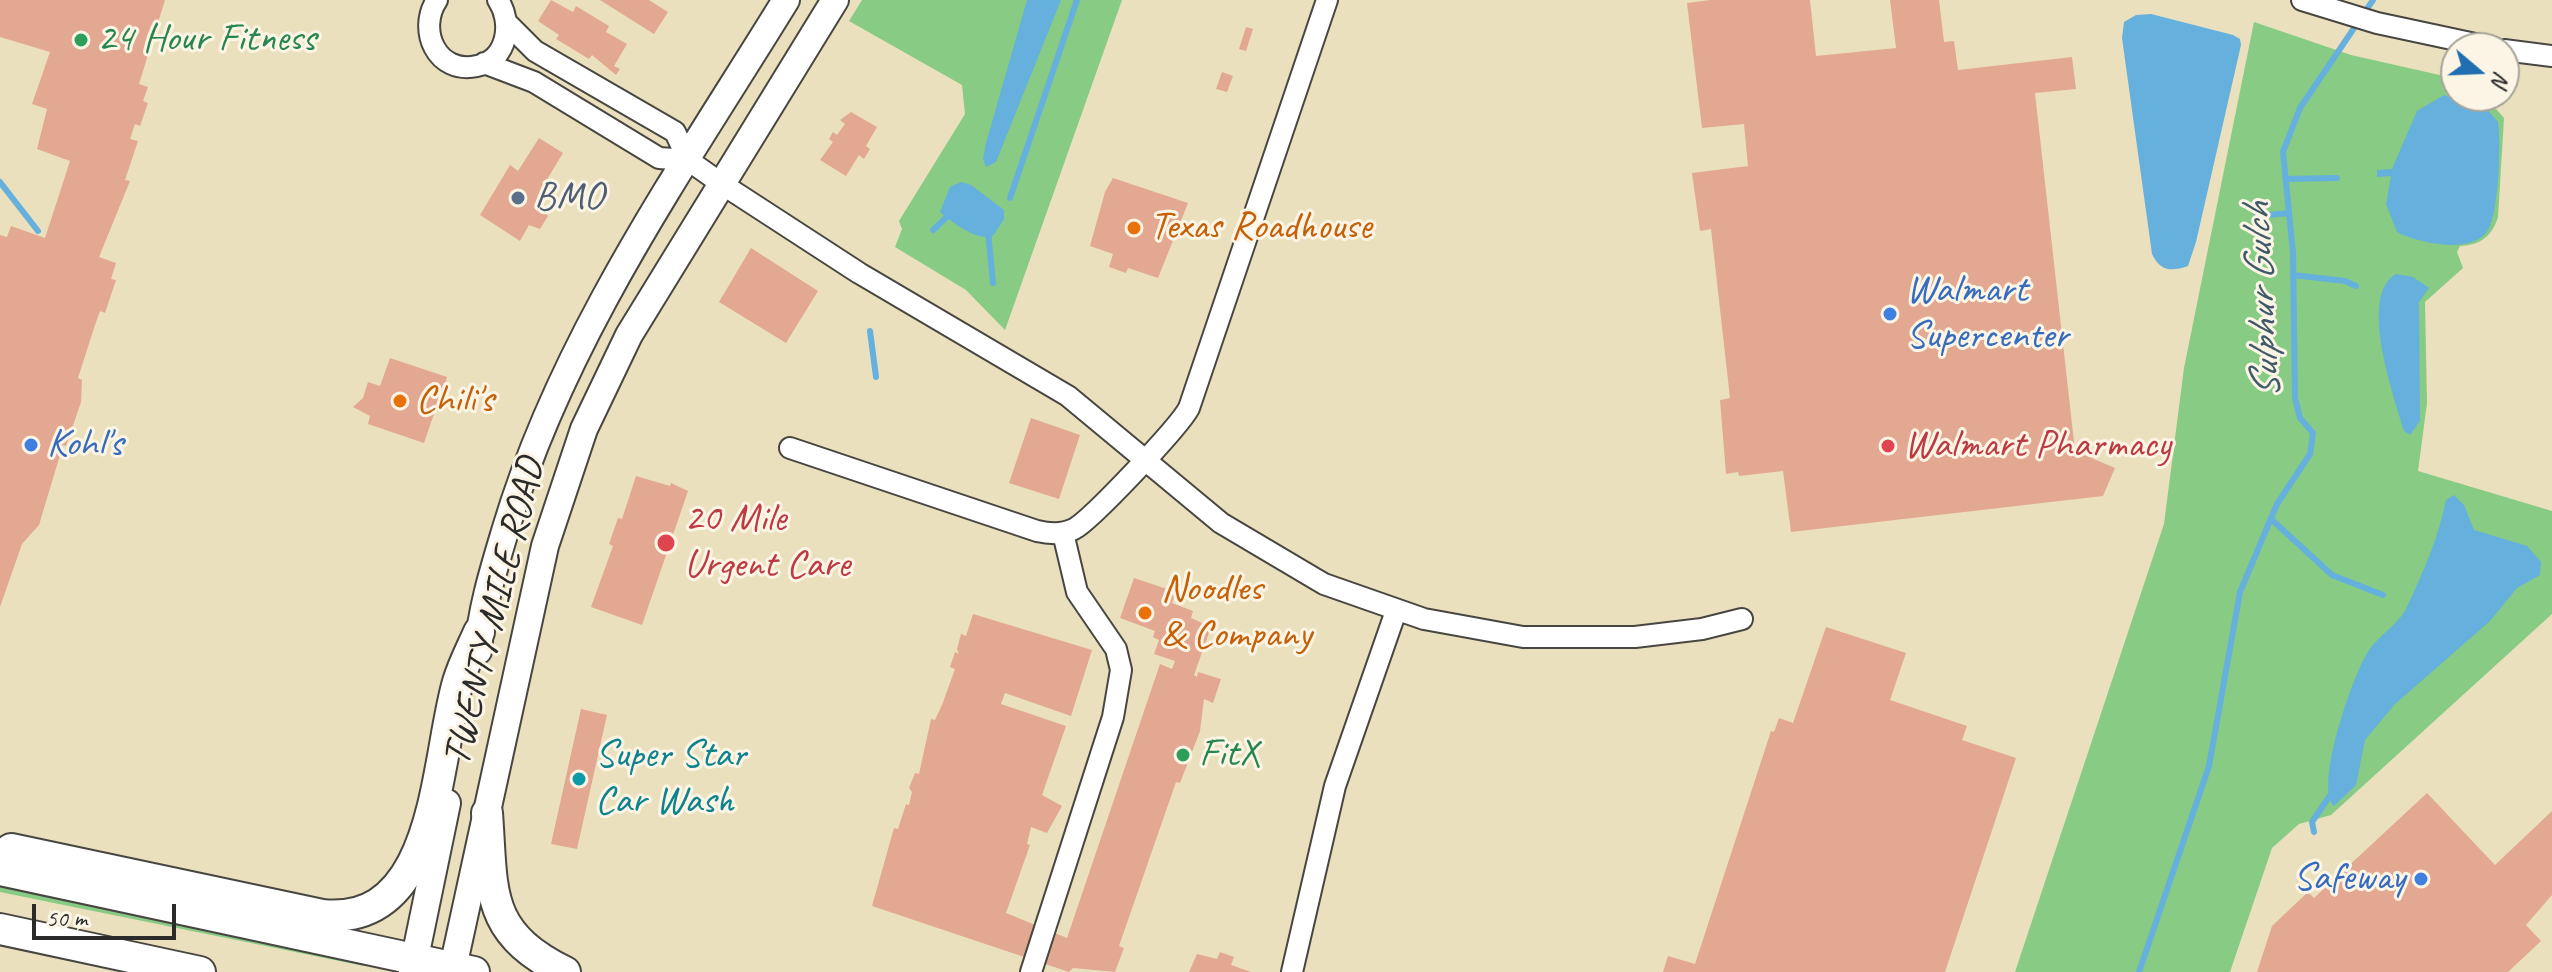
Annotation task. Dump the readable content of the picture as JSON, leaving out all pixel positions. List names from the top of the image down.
{
  "streets": {
    "main road": ["TWENTY MILE ROAD"]
  },
  "water": ["Sulphur Gulch"],
  "places": [
    "24 Hour Fitness",
    "BMO",
    "Texas Roadhouse",
    "Walmart Supercenter",
    "Chili's",
    "Kohl's",
    "Walmart Pharmacy",
    "20 Mile Urgent Care",
    "Noodles & Company",
    "FitX",
    "Super Star Car Wash",
    "Safeway"
  ],
  "scale_bar": "50 m",
  "north": "right"
}
